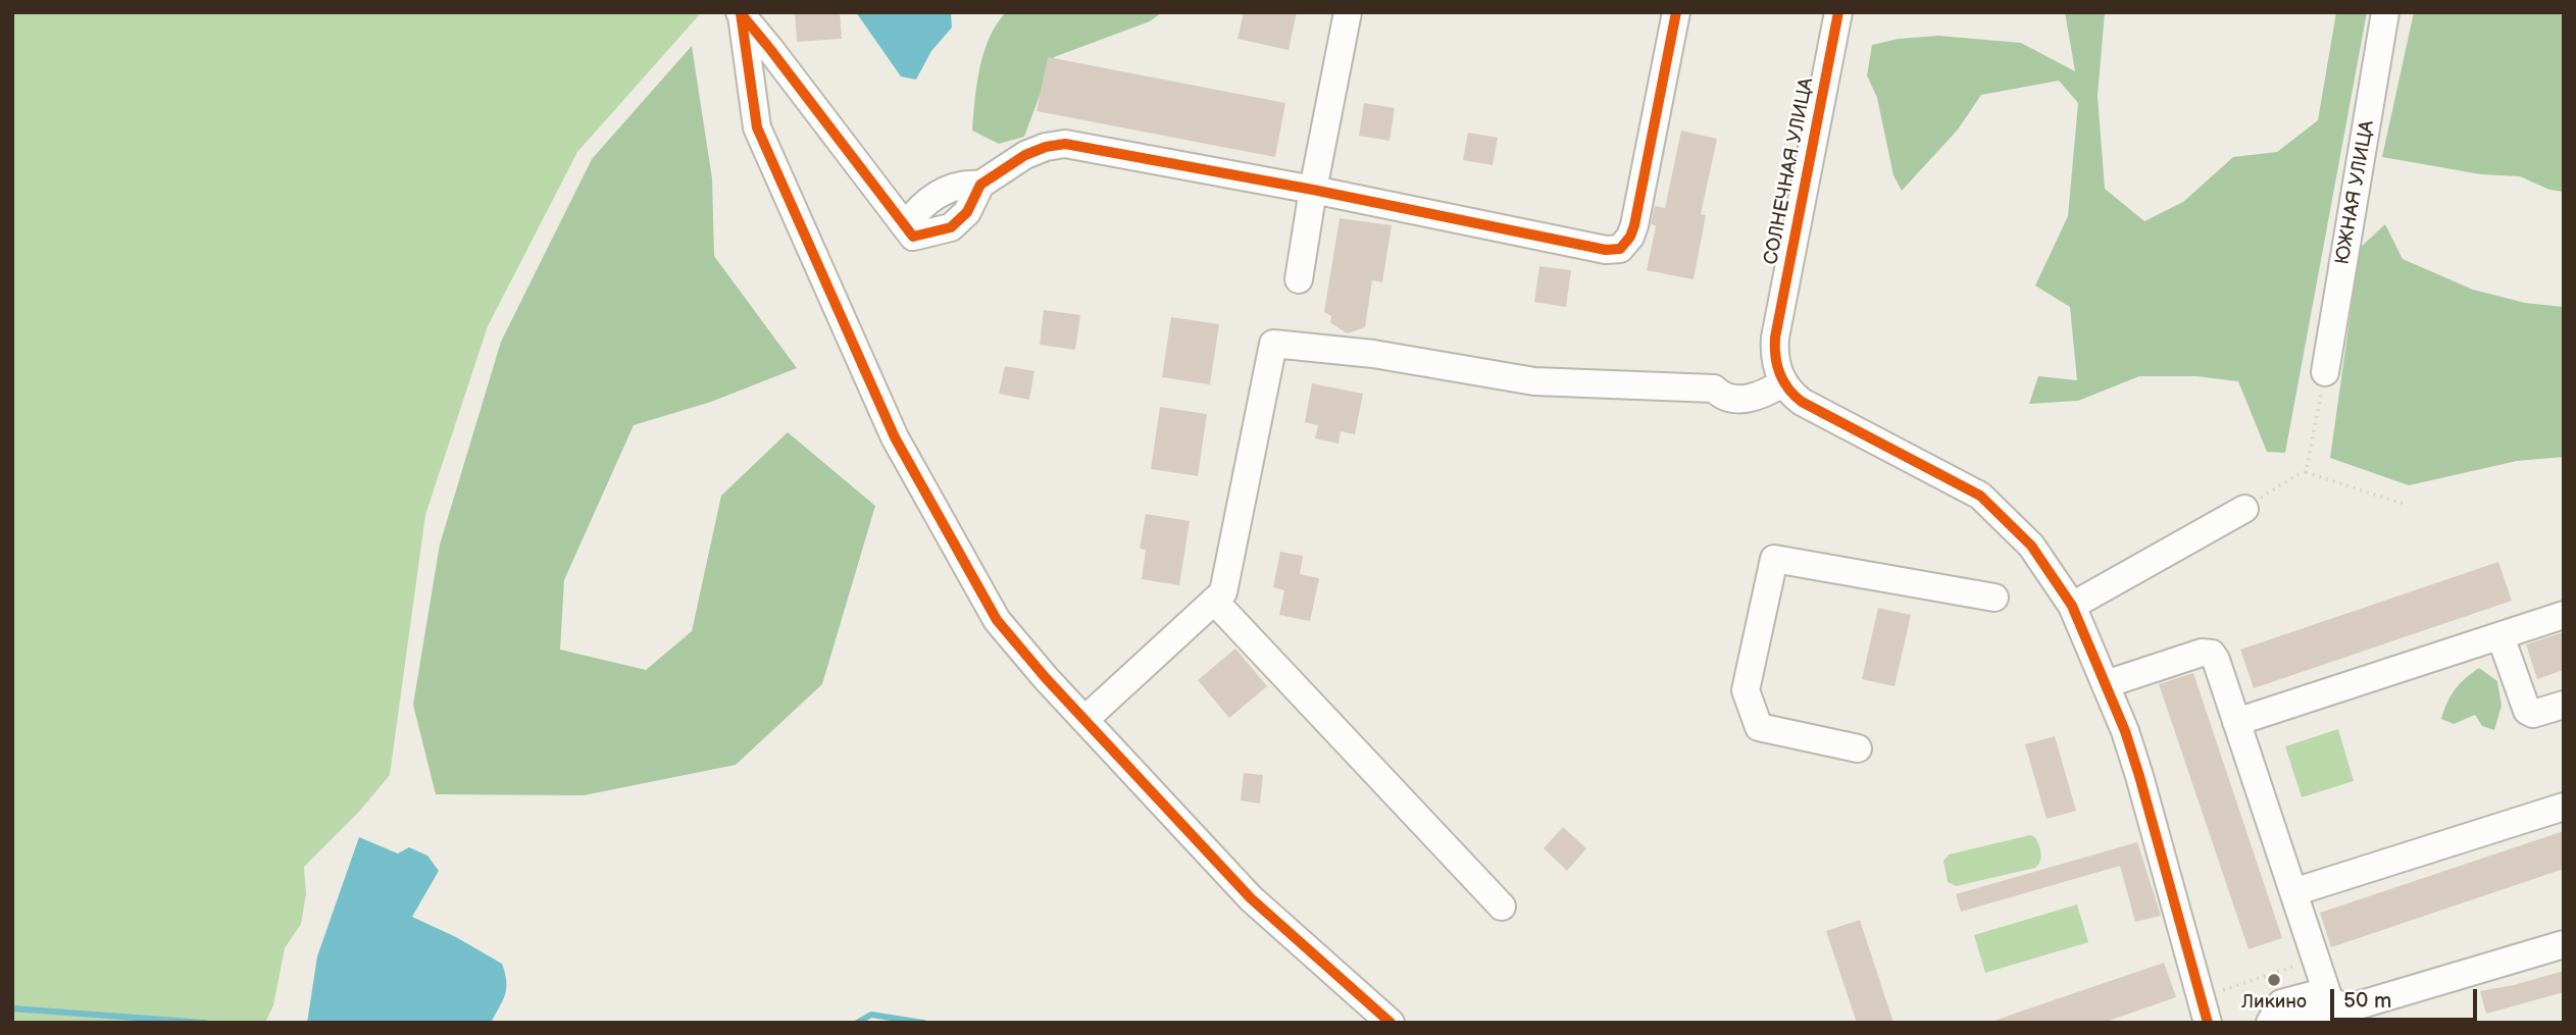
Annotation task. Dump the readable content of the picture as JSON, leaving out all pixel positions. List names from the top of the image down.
{
  "streets": {
    "street": ["СОЛНЕЧНАЯ УЛИЦА", "ЮЖНАЯ УЛИЦА"]
  },
  "places": ["Ликино"],
  "scale_bar": "50 m"
}
